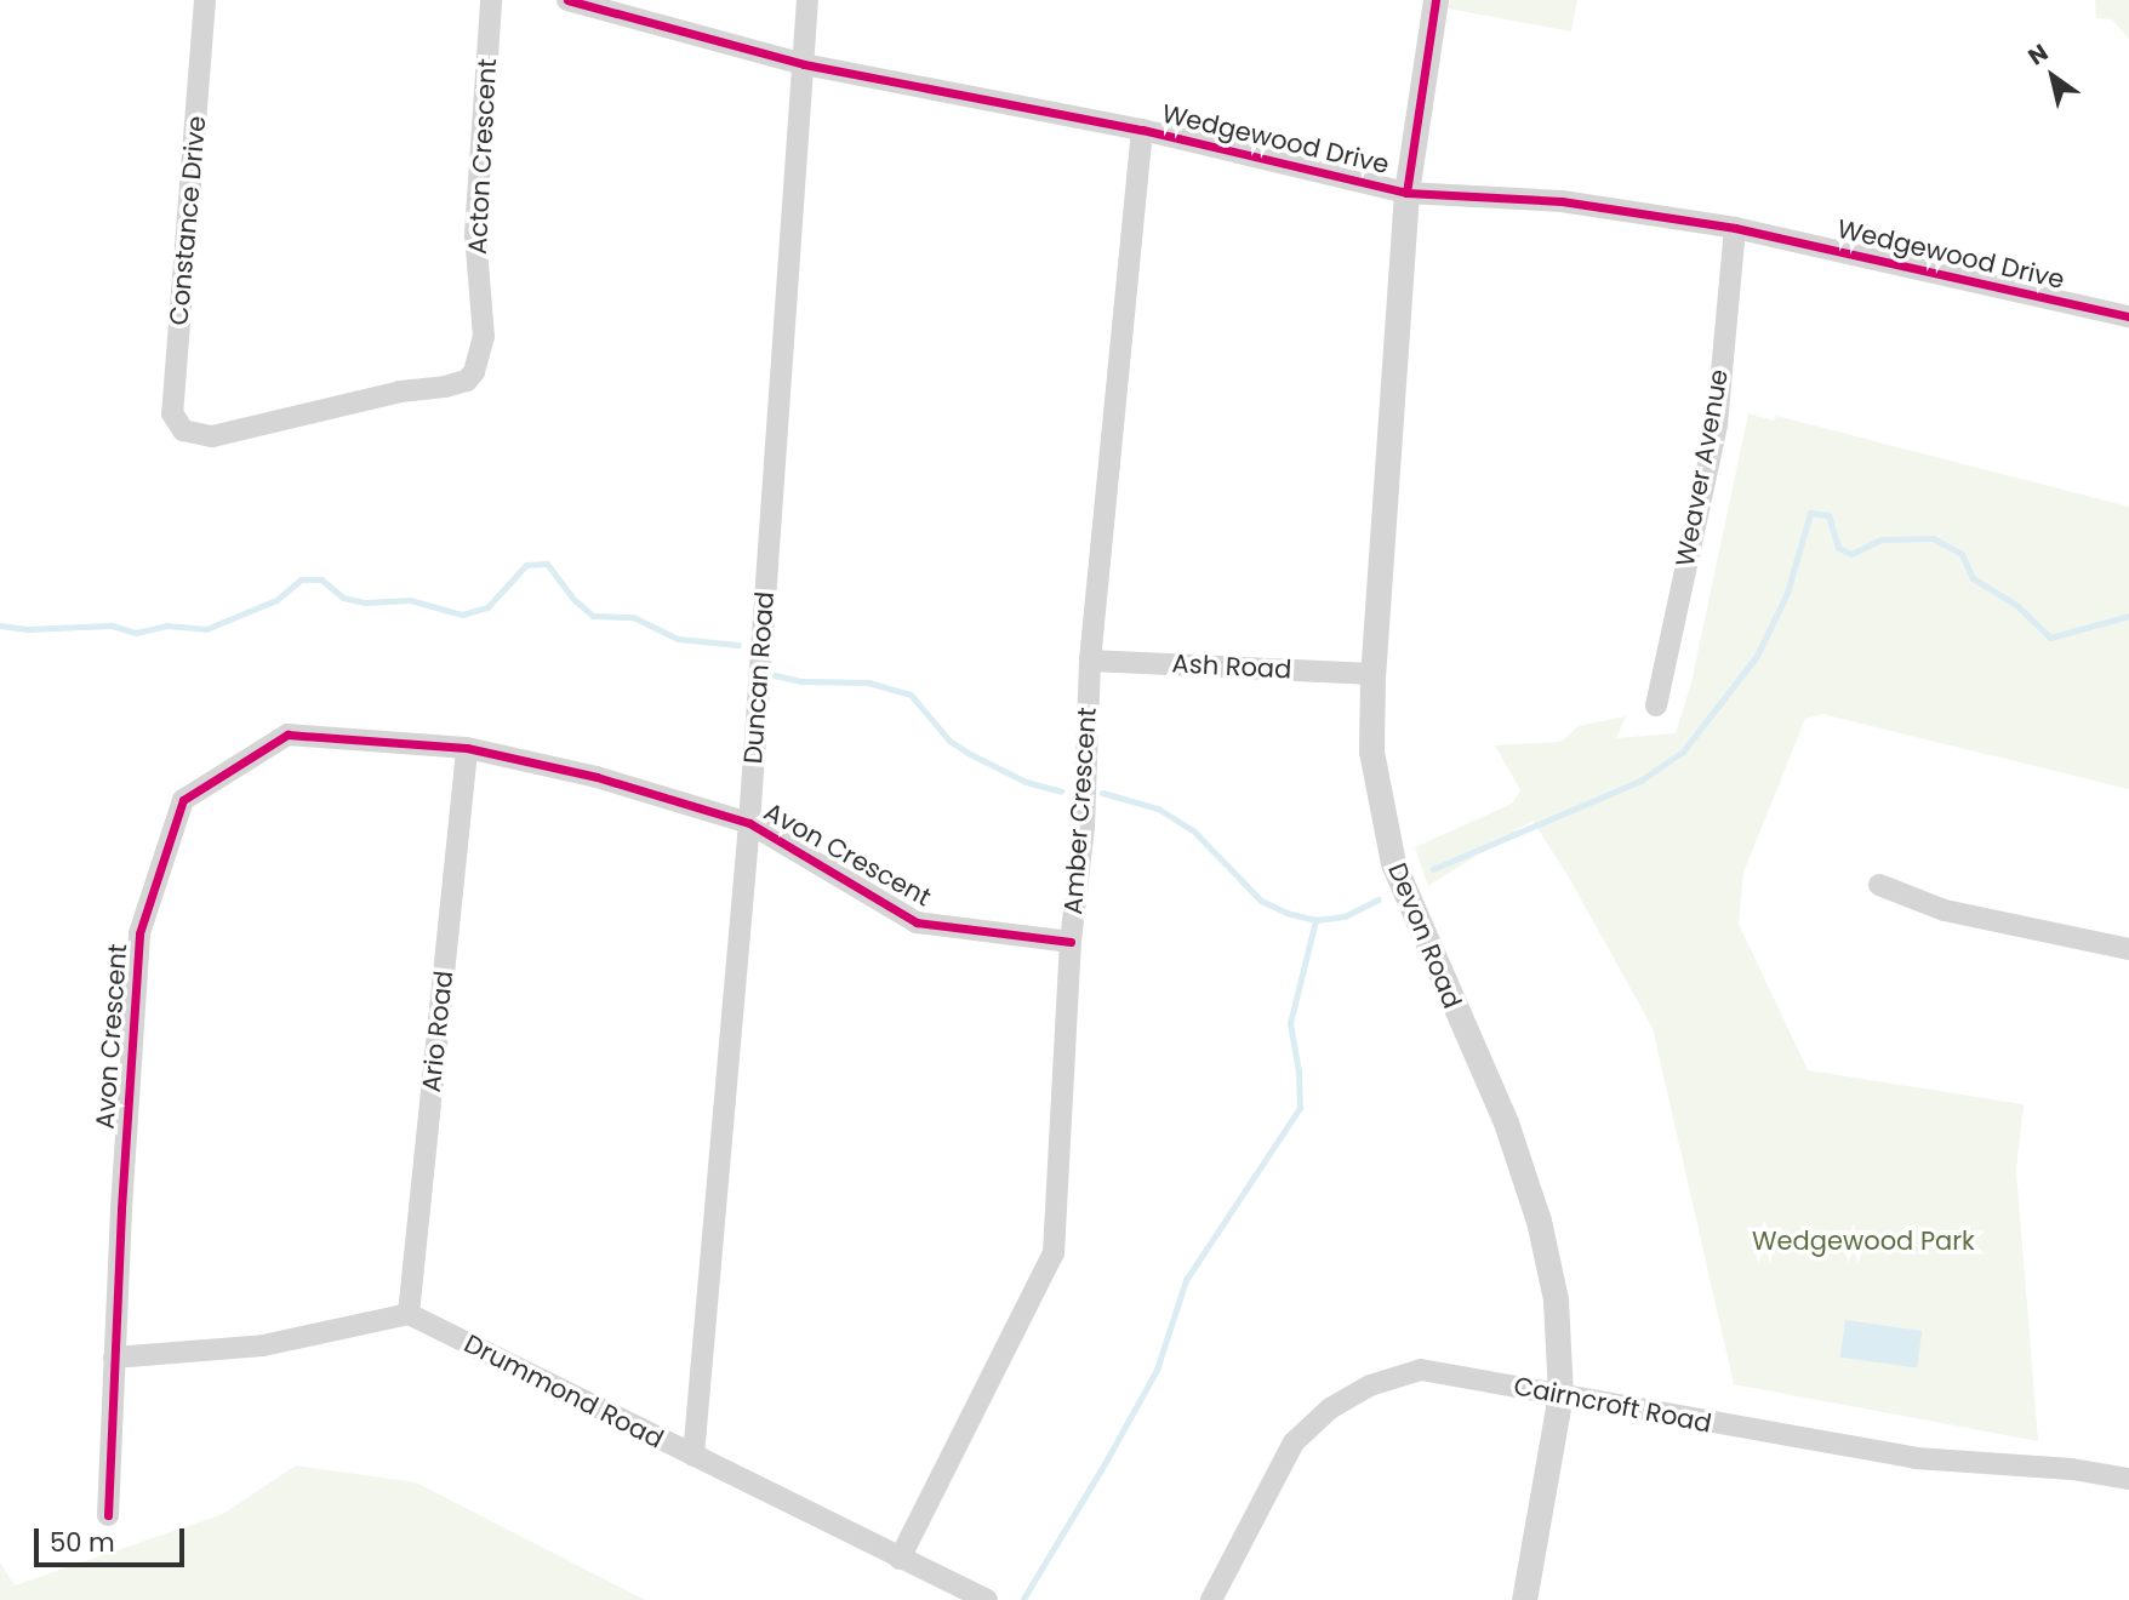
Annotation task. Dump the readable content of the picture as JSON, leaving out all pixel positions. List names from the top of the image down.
{
  "streets": {
    "street": [
      "Wedgewood Drive",
      "Acton Crescent",
      "Constance Drive",
      "Weaver Avenue",
      "Ash Road",
      "Duncan Road",
      "Amber Crescent",
      "Avon Crescent",
      "Devon Road",
      "Ario Road",
      "Drummond Road",
      "Cairncroft Road"
    ]
  },
  "crossings": [
    ["Wedgewood Drive", "Weaver Avenue"],
    ["Wedgewood Drive", "Duncan Road"],
    ["Wedgewood Drive", "Amber Crescent"],
    ["Wedgewood Drive", "Devon Road"],
    ["Acton Crescent", "Constance Drive"],
    ["Ash Road", "Amber Crescent"],
    ["Ash Road", "Devon Road"],
    ["Duncan Road", "Avon Crescent"],
    ["Duncan Road", "Drummond Road"],
    ["Amber Crescent", "Avon Crescent"],
    ["Amber Crescent", "Drummond Road"],
    ["Avon Crescent", "Ario Road"],
    ["Devon Road", "Cairncroft Road"],
    ["Ario Road", "Drummond Road"]
  ],
  "parks": ["Wedgewood Park"],
  "scale_bar": "50 m",
  "north": "top left"
}
